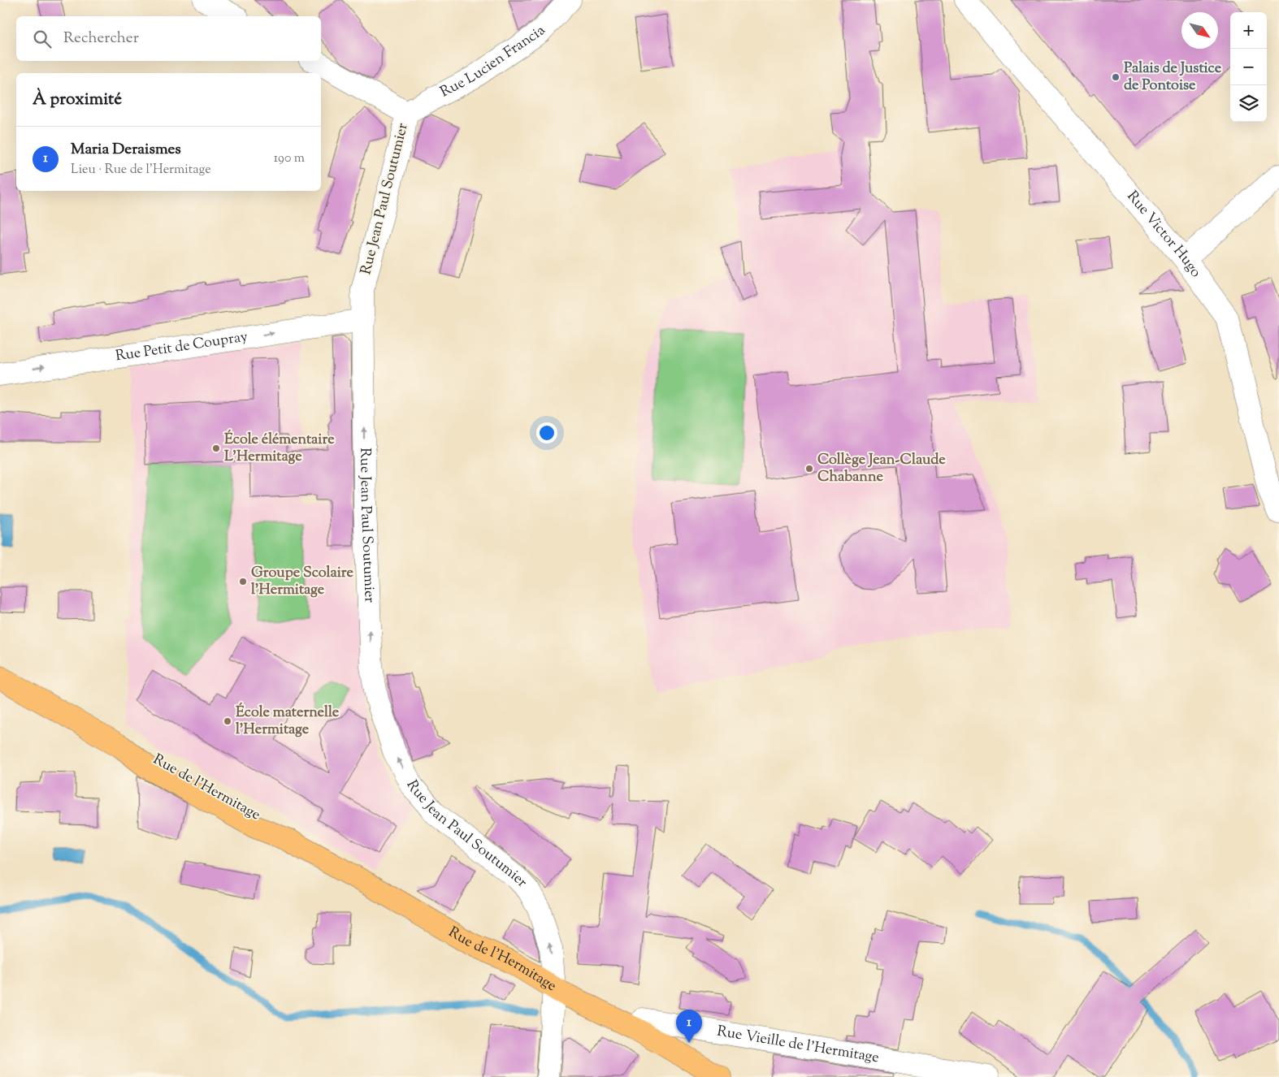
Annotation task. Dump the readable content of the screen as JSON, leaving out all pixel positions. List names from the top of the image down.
{
  "streets": {
    "main road": ["Rue de l'Hermitage"],
    "street": [
      "Rue Lucien Francia",
      "Rue Jean Paul Soutumier",
      "Rue Victor Hugo",
      "Rue Petit de Coupray",
      "Rue Vieille de l'Hermitage"
    ]
  },
  "crossings": [
    ["Rue Lucien Francia", "Rue Jean Paul Soutumier"],
    ["Rue Jean Paul Soutumier", "Rue Petit de Coupray"],
    ["Rue Jean Paul Soutumier", "Rue de l'Hermitage"],
    ["Rue de l'Hermitage", "Rue Vieille de l'Hermitage"]
  ],
  "one_way": ["Rue Jean Paul Soutumier", "Rue Petit de Coupray"],
  "places": [
    "Palais de Justice de Pontoise",
    "École élémentaire L'Hermitage",
    "Collège Jean-Claude Chabanne",
    "Groupe Scolaire l'Hermitage",
    "École maternelle l'Hermitage"
  ],
  "north": "bottom right",
  "page": {
    "map_buttons": ["+", "−"],
    "search": "Rechercher",
    "heading": "À proximité",
    "list": [
      {
        "mark": "1",
        "name": "Maria Deraismes",
        "note": "Lieu · Rue de l'Hermitage",
        "value": "190 m"
      }
    ],
    "pins": "1"
  }
}
